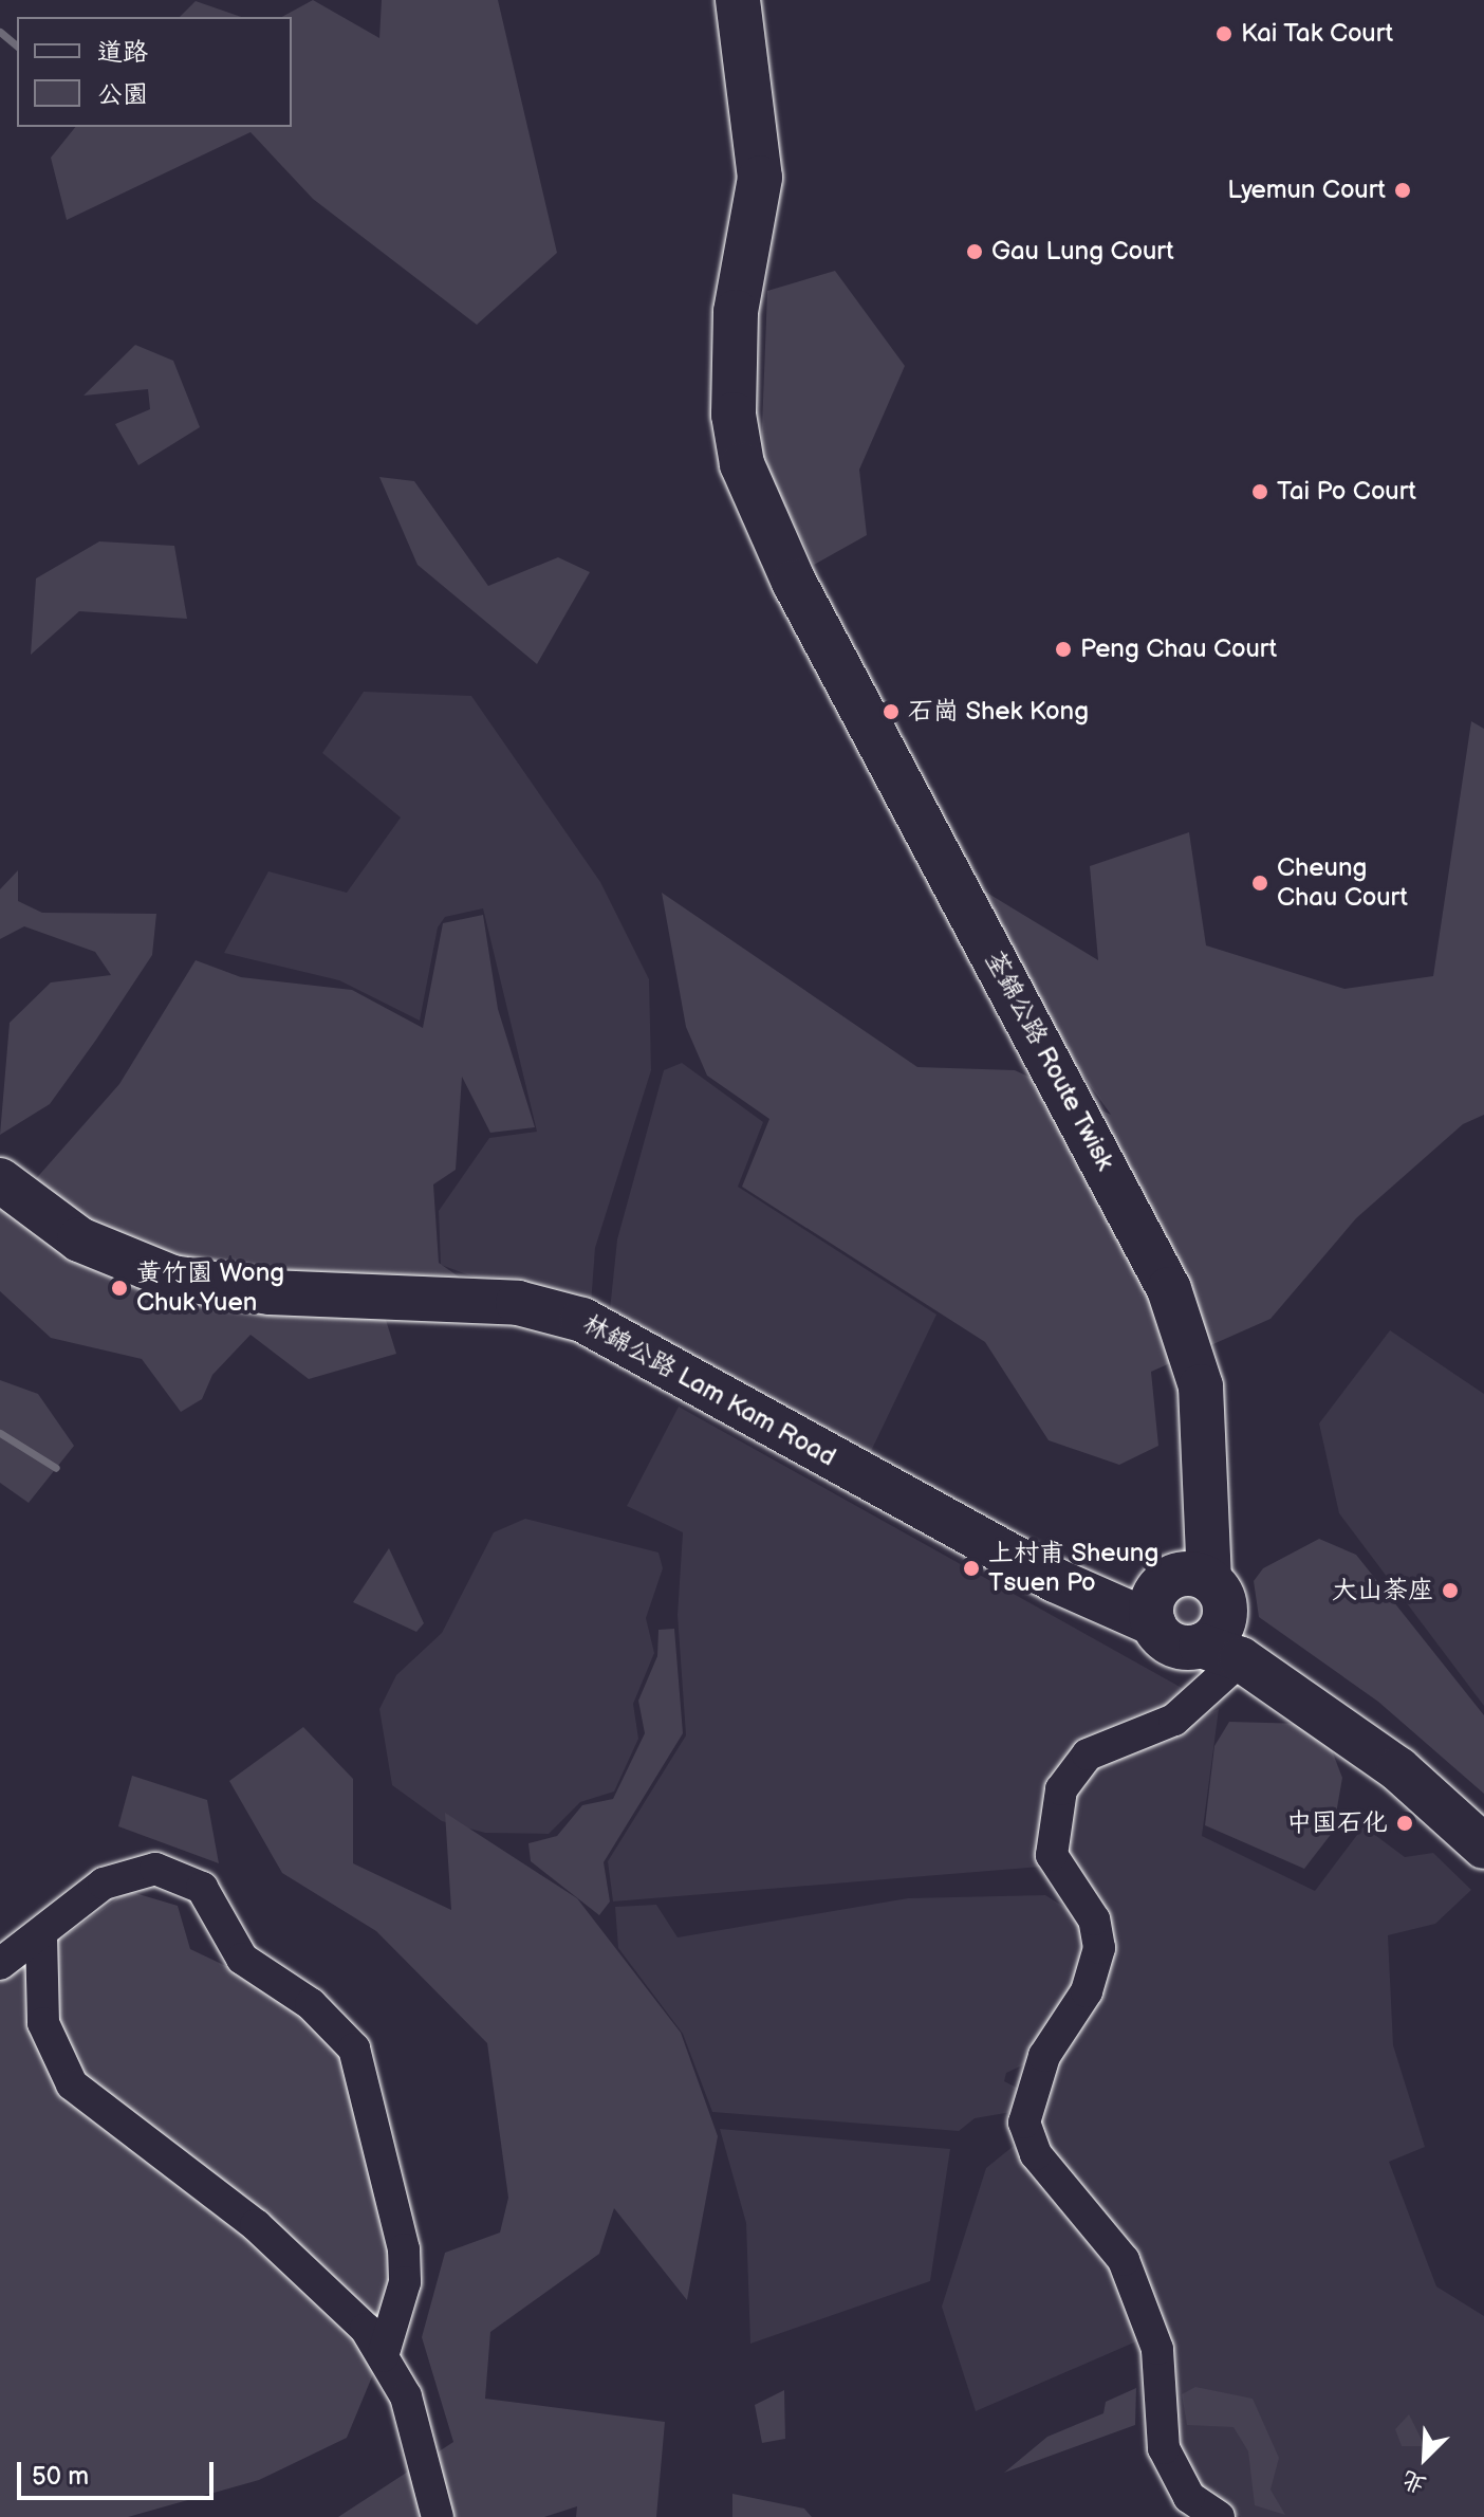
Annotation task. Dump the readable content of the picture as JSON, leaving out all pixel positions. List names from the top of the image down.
{
  "streets": {
    "main road": ["荃錦公路 Route Twisk", "林錦公路 Lam Kam Road"]
  },
  "crossings": [
    ["荃錦公路 Route Twisk", "林錦公路 Lam Kam Road"]
  ],
  "places": [
    "Kai Tak Court",
    "Lyemun Court",
    "Gau Lung Court",
    "Tai Po Court",
    "Peng Chau Court",
    "石崗 Shek Kong",
    "Cheung Chau Court",
    "黃竹園 Wong Chuk Yuen",
    "上村甫 Sheung Tsuen Po",
    "大山荼座",
    "中国石化"
  ],
  "legend": ["道路", "公園"],
  "scale_bar": "50 m",
  "north": "bottom left"
}
